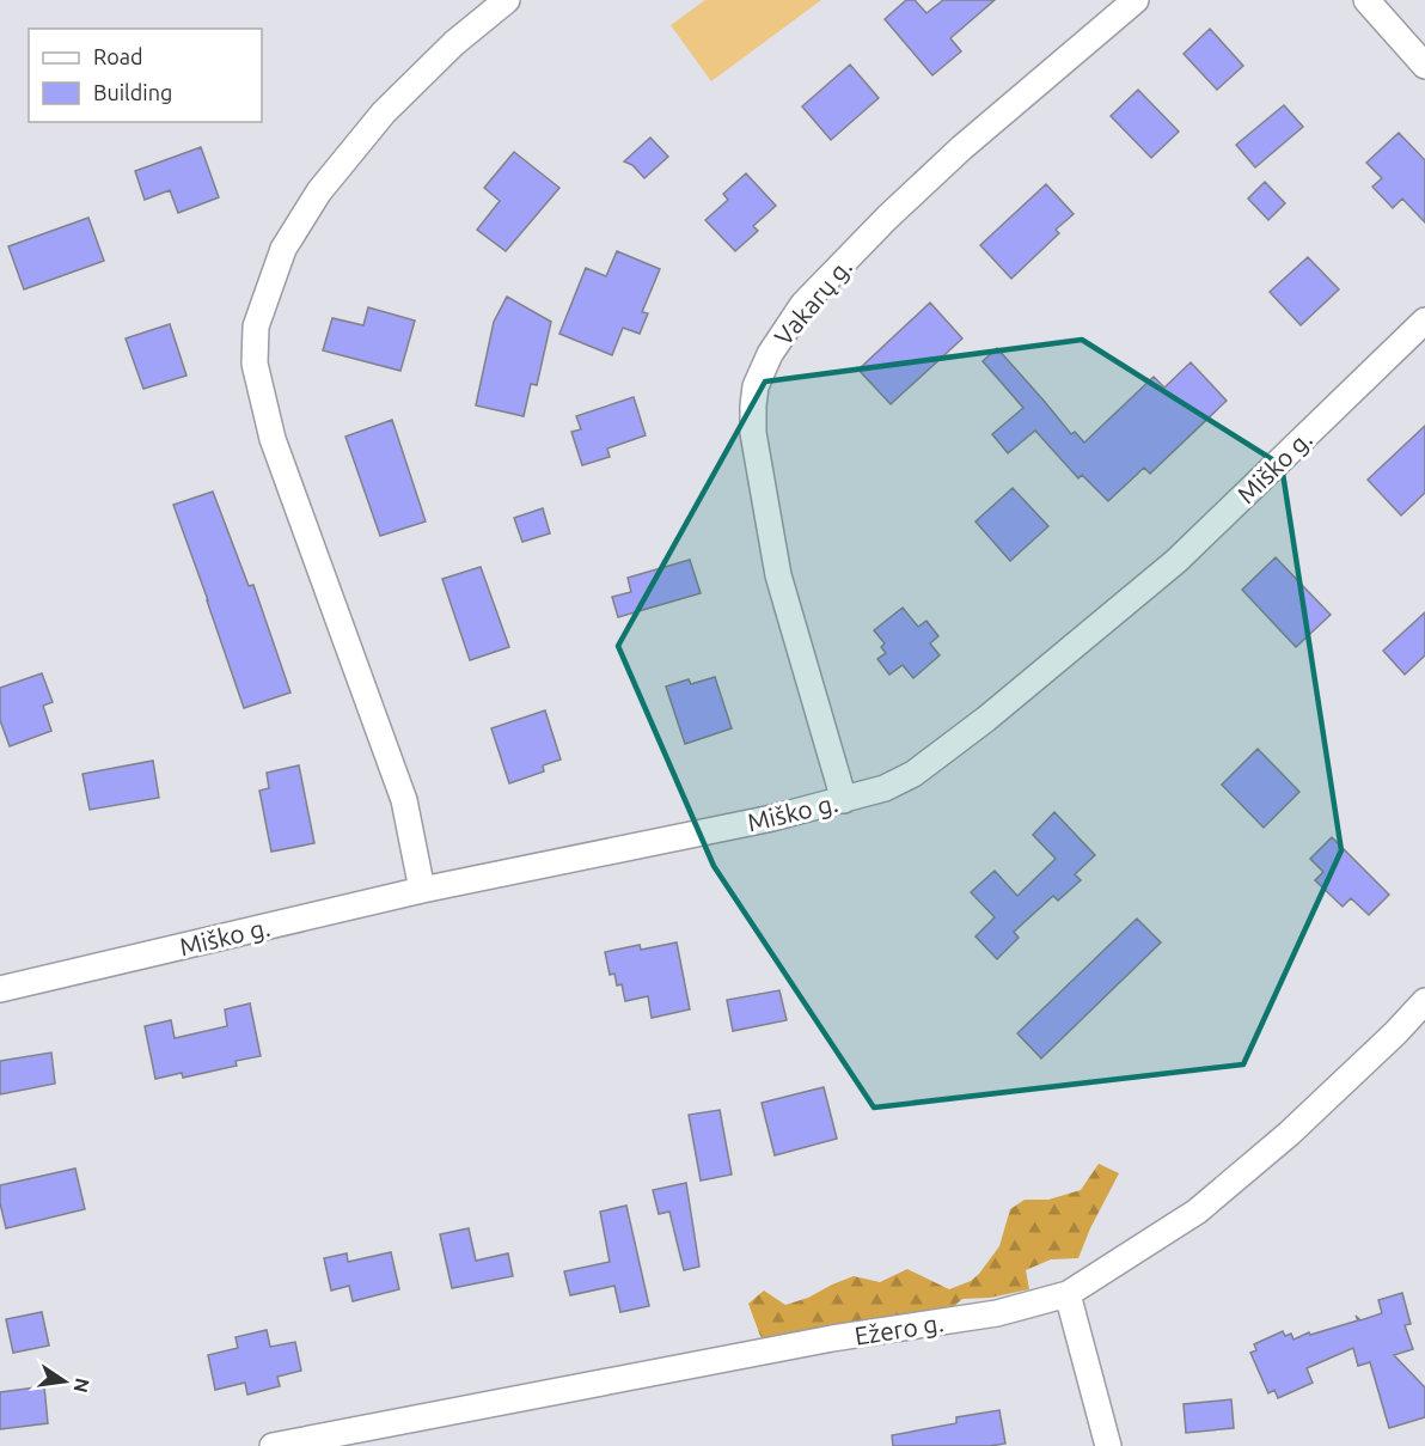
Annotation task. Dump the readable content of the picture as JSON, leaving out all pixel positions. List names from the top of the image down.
{
  "streets": {
    "street": ["Vakarų g.", "Miško g.", "Ežero g."]
  },
  "crossings": [
    ["Vakarų g.", "Miško g."]
  ],
  "legend": ["Road", "Building"],
  "north": "right"
}
